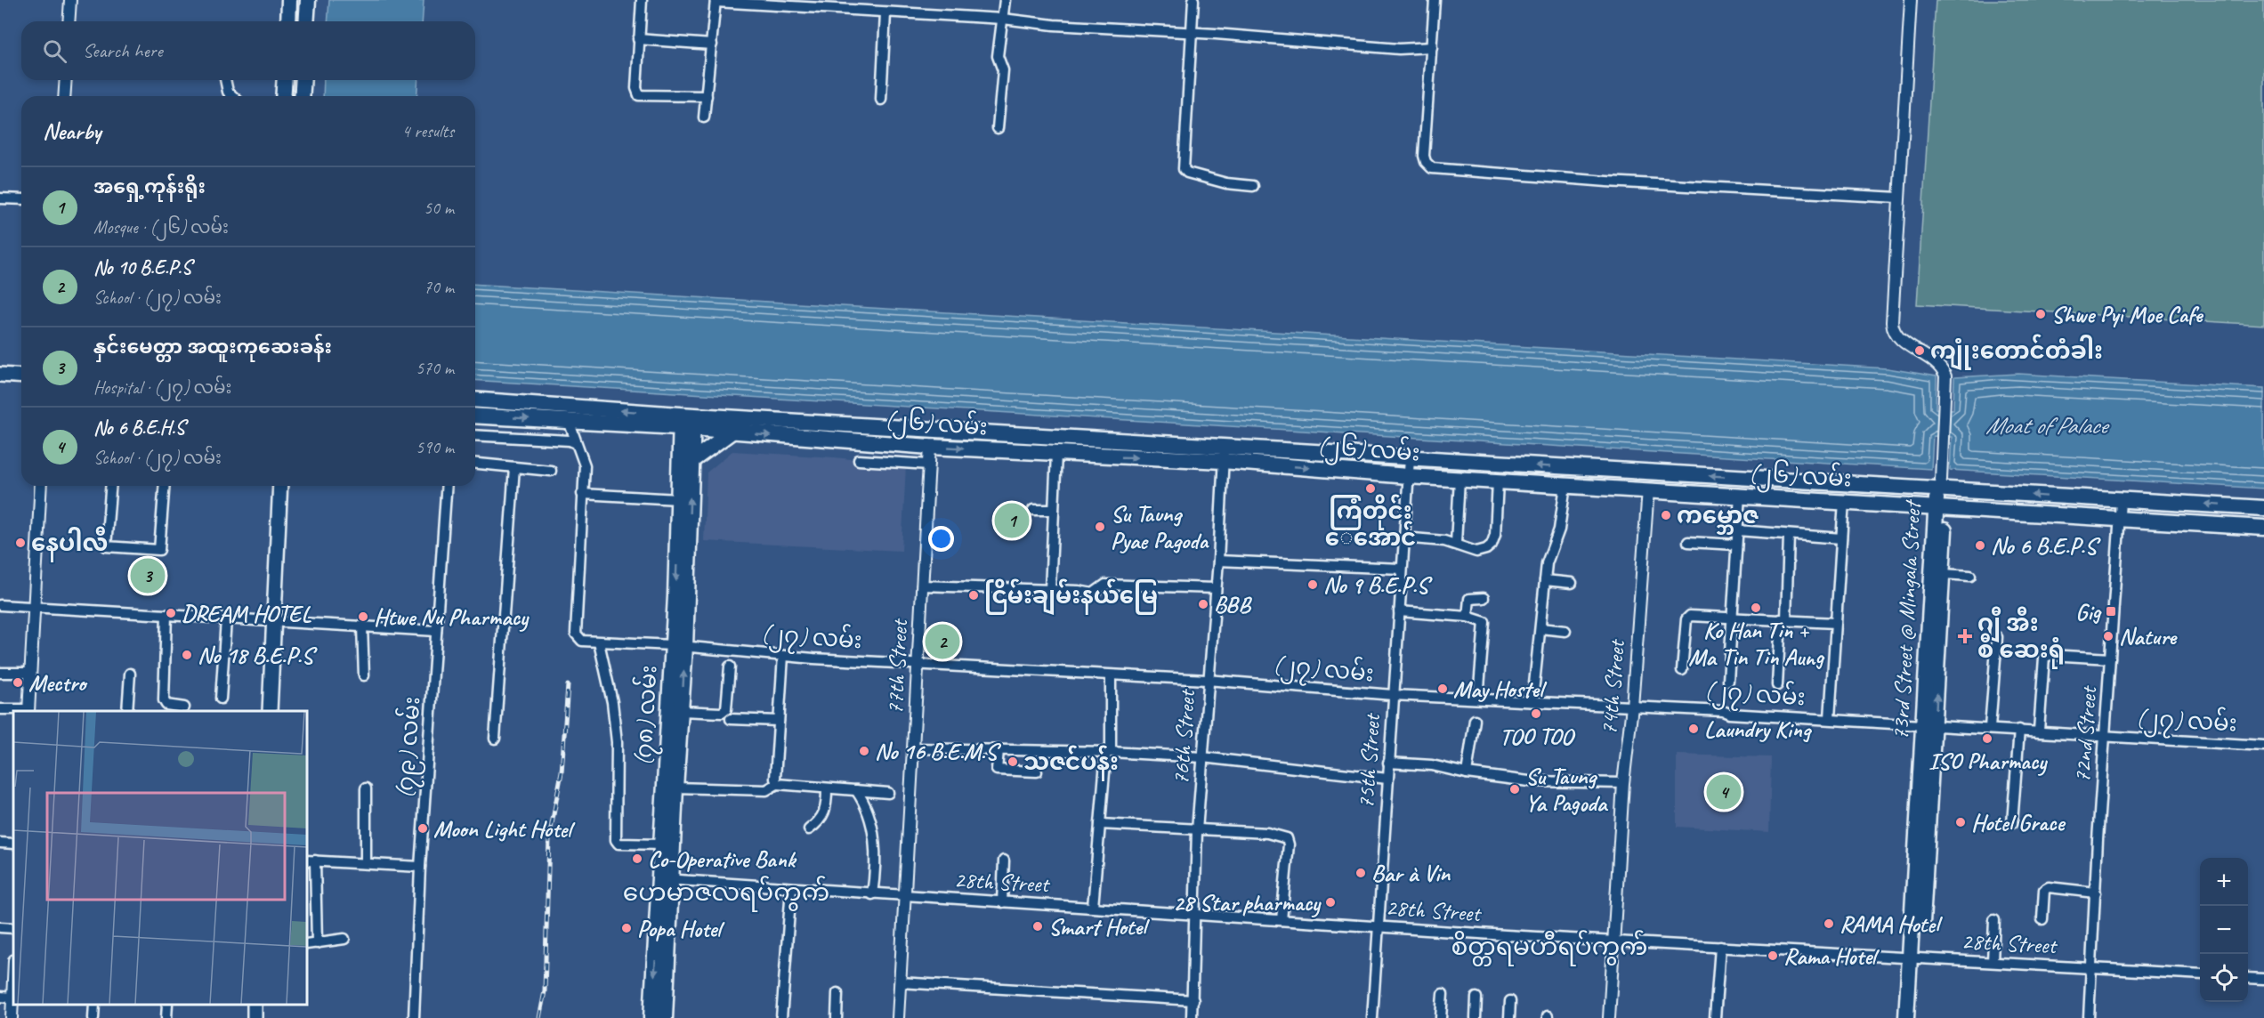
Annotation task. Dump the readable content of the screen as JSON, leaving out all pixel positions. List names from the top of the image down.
{
  "streets": {
    "main road": ["(၂၆) လမ်း", "73rd Street @ Mingala Street", "(၇၈) လမ်း"],
    "street": [
      "(၂၇) လမ်း",
      "77th Street",
      "74th Street",
      "72nd Street",
      "76th Street",
      "(၇၉) လမ်း",
      "75th Street",
      "28th Street"
    ]
  },
  "crossings": [
    ["(၂၆) လမ်း", "73rd Street @ Mingala Street"],
    ["(၂၆) လမ်း", "(၂၇) လမ်း"],
    ["(၂၆) လမ်း", "77th Street"],
    ["(၂၆) လမ်း", "74th Street"],
    ["(၂၆) လမ်း", "(၇၈) လမ်း"],
    ["(၂၆) လမ်း", "72nd Street"],
    ["(၂၆) လမ်း", "76th Street"],
    ["(၂၆) လမ်း", "75th Street"],
    ["73rd Street @ Mingala Street", "(၂၇) လမ်း"],
    ["73rd Street @ Mingala Street", "28th Street"],
    ["(၂၇) လမ်း", "77th Street"],
    ["(၂၇) လမ်း", "74th Street"],
    ["(၂၇) လမ်း", "(၇၈) လမ်း"],
    ["(၂၇) လမ်း", "72nd Street"],
    ["(၂၇) လမ်း", "76th Street"],
    ["(၂၇) လမ်း", "75th Street"],
    ["77th Street", "28th Street"],
    ["74th Street", "28th Street"],
    ["(၇၈) လမ်း", "28th Street"],
    ["72nd Street", "28th Street"],
    ["76th Street", "28th Street"],
    ["75th Street", "28th Street"]
  ],
  "districts": ["ဟေမာဇလရပ်ကွက်", "စိတ္တရမဟီရပ်ကွက်"],
  "water": ["Moat of Palace"],
  "places": {
    "other": [
      "Shwe Pyi Moe Cafe",
      "ကျုံးတောင်တံခါး",
      "ကြံတိုင်း‌ ‌ေအောင်",
      "ကမ္ဘောဇ",
      "Su Taung Pyae Pagoda",
      "နေပါလီ",
      "No 6 B.E.P.S",
      "No 9 B.E.P.S",
      "ငြိမ်းချမ်း‌နယ်မြေ",
      "BBB",
      "Ko Han Tin + Ma Tin Tin Aung",
      "DREAM HOTEL",
      "Htwe Nu Pharmacy",
      "Nature",
      "No 18 B.E.P.S",
      "Mectro",
      "May Hostel",
      "TOO TOO",
      "Laundry King",
      "ISO Pharmacy",
      "No 16 B.E.M.S",
      "သဇင်ပန်း",
      "Su Taung Ya Pagoda",
      "Hotel Grace",
      "Moon Light Hotel",
      "Co-Operative Bank",
      "Bar à Vin",
      "28 Star pharmacy",
      "RAMA Hotel",
      "Smart Hotel",
      "Popa Hotel",
      "Rama Hotel"
    ],
    "transit": ["Gig"],
    "health": ["ဂျီ အီး စီ ဆေးရုံ"]
  },
  "page": {
    "search": "Search here",
    "heading": ["Nearby", "4 results"],
    "list": [
      {
        "mark": "1",
        "name": "အရှေ့ကုန်းရိုး",
        "note": "Mosque · (၂၆) လမ်း",
        "value": "50 m"
      },
      {
        "mark": "2",
        "name": "No 10 B.E.P.S",
        "note": "School · (၂၇) လမ်း",
        "value": "70 m"
      },
      {
        "mark": "3",
        "name": "နှင်းမေတ္တာ အထူးကုဆေးခန်း",
        "note": "Hospital · (၂၇) လမ်း",
        "value": "570 m"
      },
      {
        "mark": "4",
        "name": "No 6 B.E.H.S",
        "note": "School · (၂၇) လမ်း",
        "value": "590 m"
      }
    ],
    "pins": [
      "1",
      "3",
      "2",
      "4"
    ],
    "map_buttons": ["+", "−"]
  }
}
